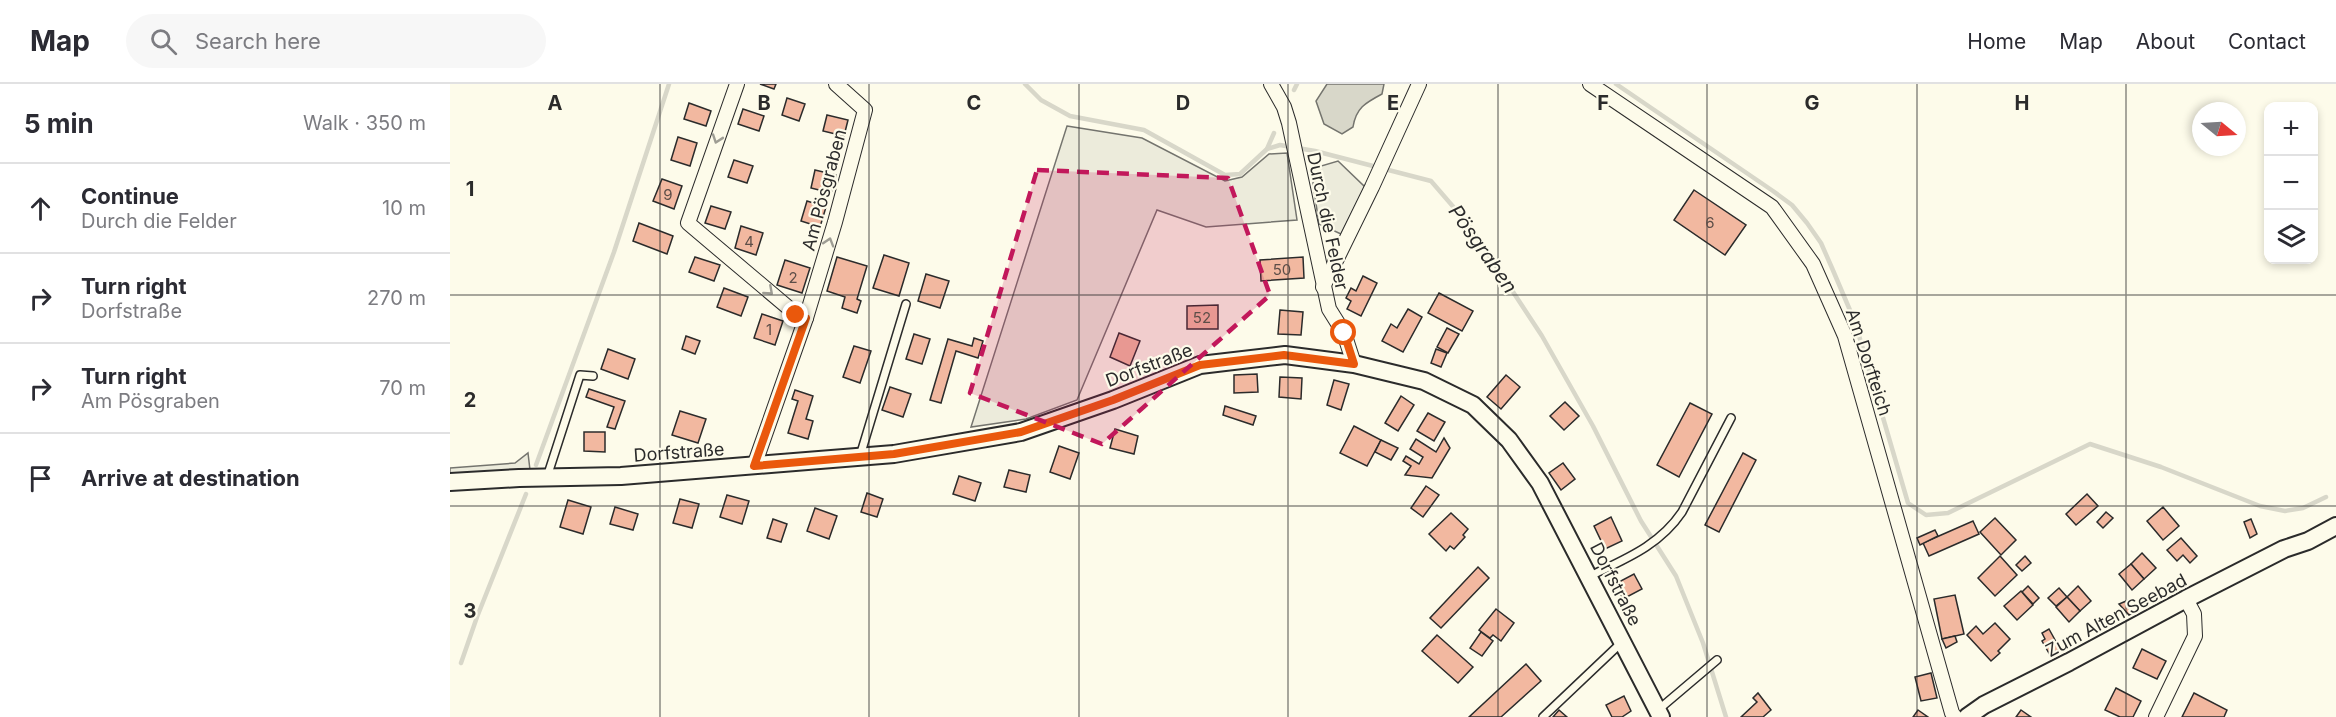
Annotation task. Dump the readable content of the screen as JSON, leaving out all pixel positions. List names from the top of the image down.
{
  "streets": {
    "street": [
      "Am Pösgraben",
      "Durch die Felder",
      "Am Dorfteich",
      "Dorfstraße",
      "Zum Alten Seebad"
    ]
  },
  "crossings": [
    ["Am Pösgraben", "Dorfstraße"],
    ["Durch die Felder", "Dorfstraße"]
  ],
  "one_way": ["Am Pösgraben"],
  "water": ["Pösgraben"],
  "house_numbers": [
    "9",
    "6",
    "4",
    "50",
    "2",
    "52",
    "1"
  ],
  "north": "right",
  "page": {
    "header": "Map",
    "search": "Search here",
    "nav": [
      "Home",
      "Map",
      "About",
      "Contact"
    ],
    "heading": ["5 min", "Walk · 350 m"],
    "map_buttons": ["+", "−"],
    "list": [
      ["Continue", "Durch die Felder", "10 m"],
      ["Turn right", "Dorfstraße", "270 m"],
      ["Turn right", "Am Pösgraben", "70 m"],
      "Arrive at destination"
    ]
  },
  "grid": {
    "columns": [
      "A",
      "B",
      "C",
      "D",
      "E",
      "F",
      "G",
      "H"
    ],
    "rows": ["1", "2", "3"]
  }
}
